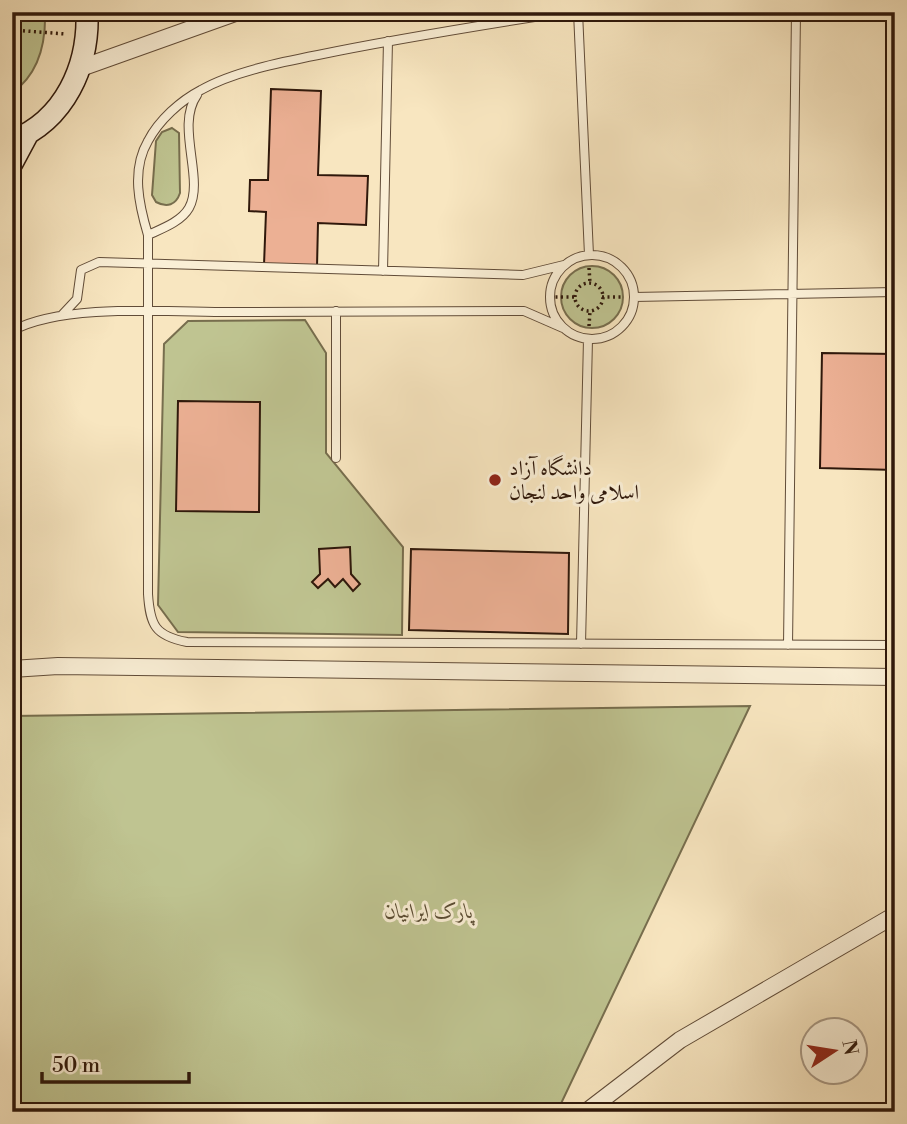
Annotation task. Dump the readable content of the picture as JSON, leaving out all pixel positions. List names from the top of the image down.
{
  "parks": ["پارک ایرانیان"],
  "places": ["دانشگاه آزاد اسلامی واحد لنجان"],
  "scale_bar": "50 m",
  "north": "right"
}
